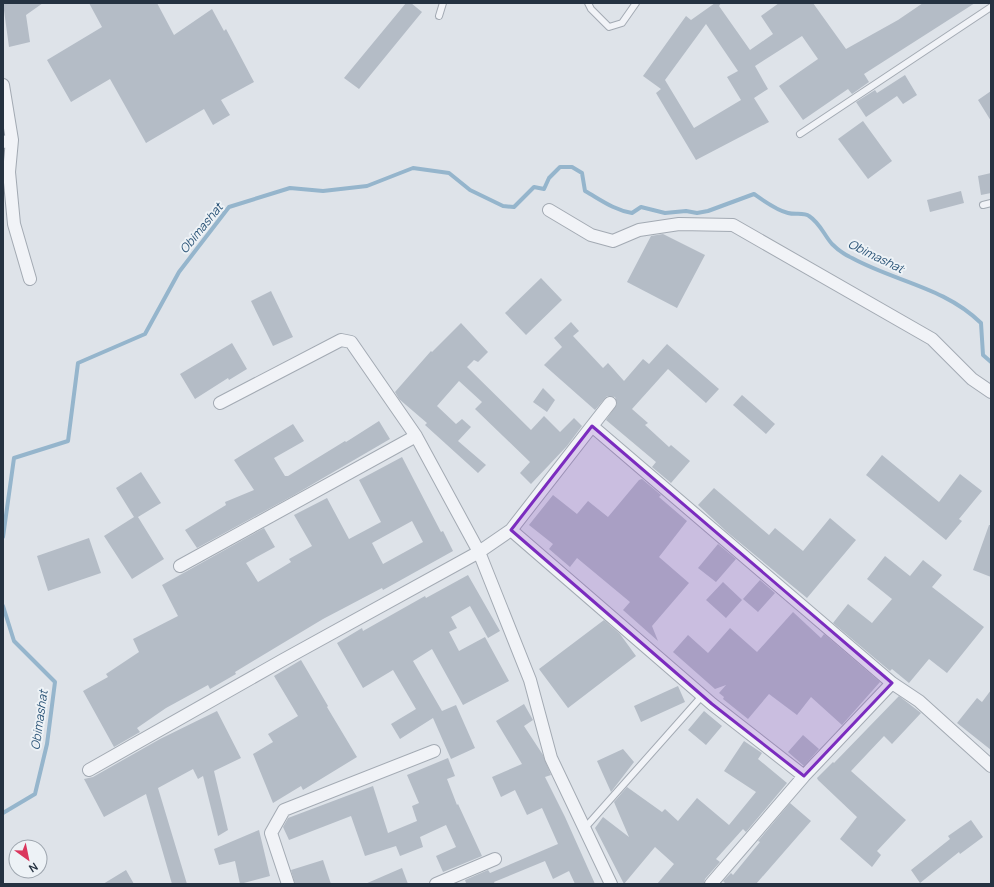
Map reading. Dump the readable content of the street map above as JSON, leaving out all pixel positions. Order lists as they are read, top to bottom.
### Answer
{
  "water": ["Obimashat"],
  "north": "bottom right"
}
